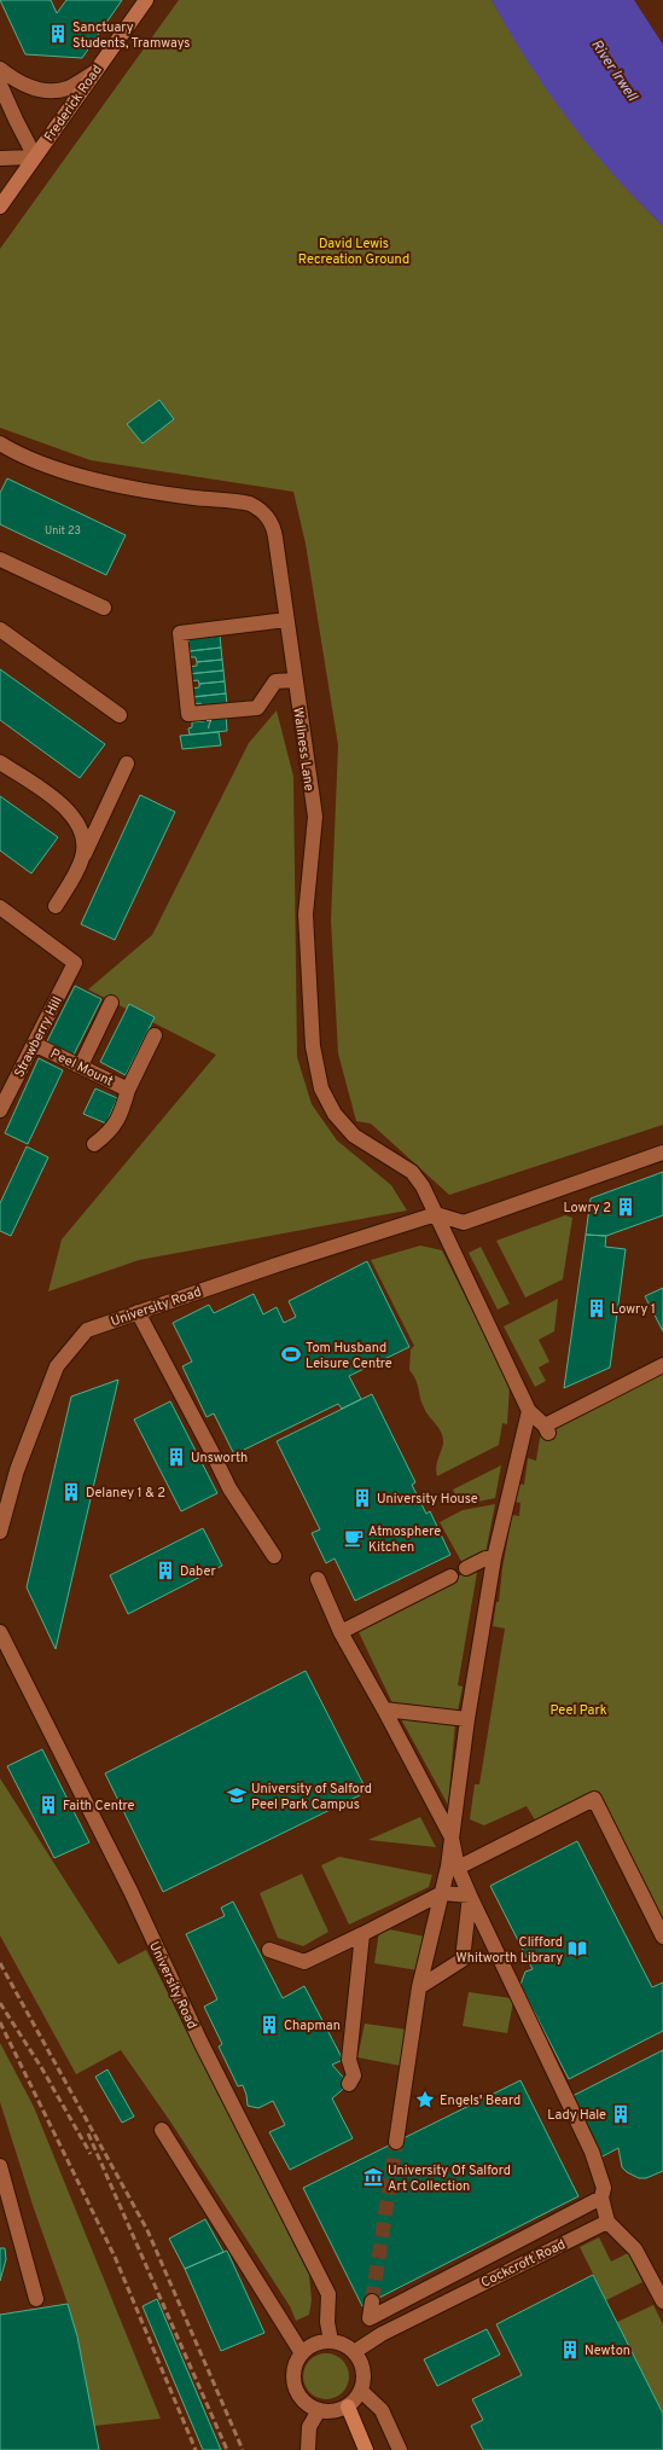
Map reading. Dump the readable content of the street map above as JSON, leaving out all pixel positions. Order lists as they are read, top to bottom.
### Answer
{
  "streets": {
    "main road": ["Frederick Road"],
    "street": [
      "Wallness Lane",
      "Strawberry Hill",
      "Peel Mount",
      "University Road",
      "Cockcroft Road"
    ]
  },
  "crossings": [
    ["Wallness Lane", "University Road"],
    ["Strawberry Hill", "Peel Mount"],
    ["University Road", "Cockcroft Road"]
  ],
  "water": ["River Irwell"],
  "parks": ["David Lewis Recreation Ground", "Peel Park"],
  "places": {
    "building": [
      "Sanctuary Students, Tramways",
      "Lowry 2",
      "Lowry 1",
      "Unsworth",
      "Delaney 1 & 2",
      "University House",
      "Daber",
      "Faith Centre",
      "Chapman",
      "Lady Hale",
      "Newton"
    ],
    "sports": ["Tom Husband Leisure Centre"],
    "cafe": ["Atmosphere Kitchen"],
    "school or university": ["University of Salford Peel Park Campus"],
    "library": ["Clifford Whitworth Library"],
    "place": ["Engels' Beard"],
    "museum": ["University Of Salford Art Collection"]
  },
  "house_numbers": ["Unit 23", "7"]
}
